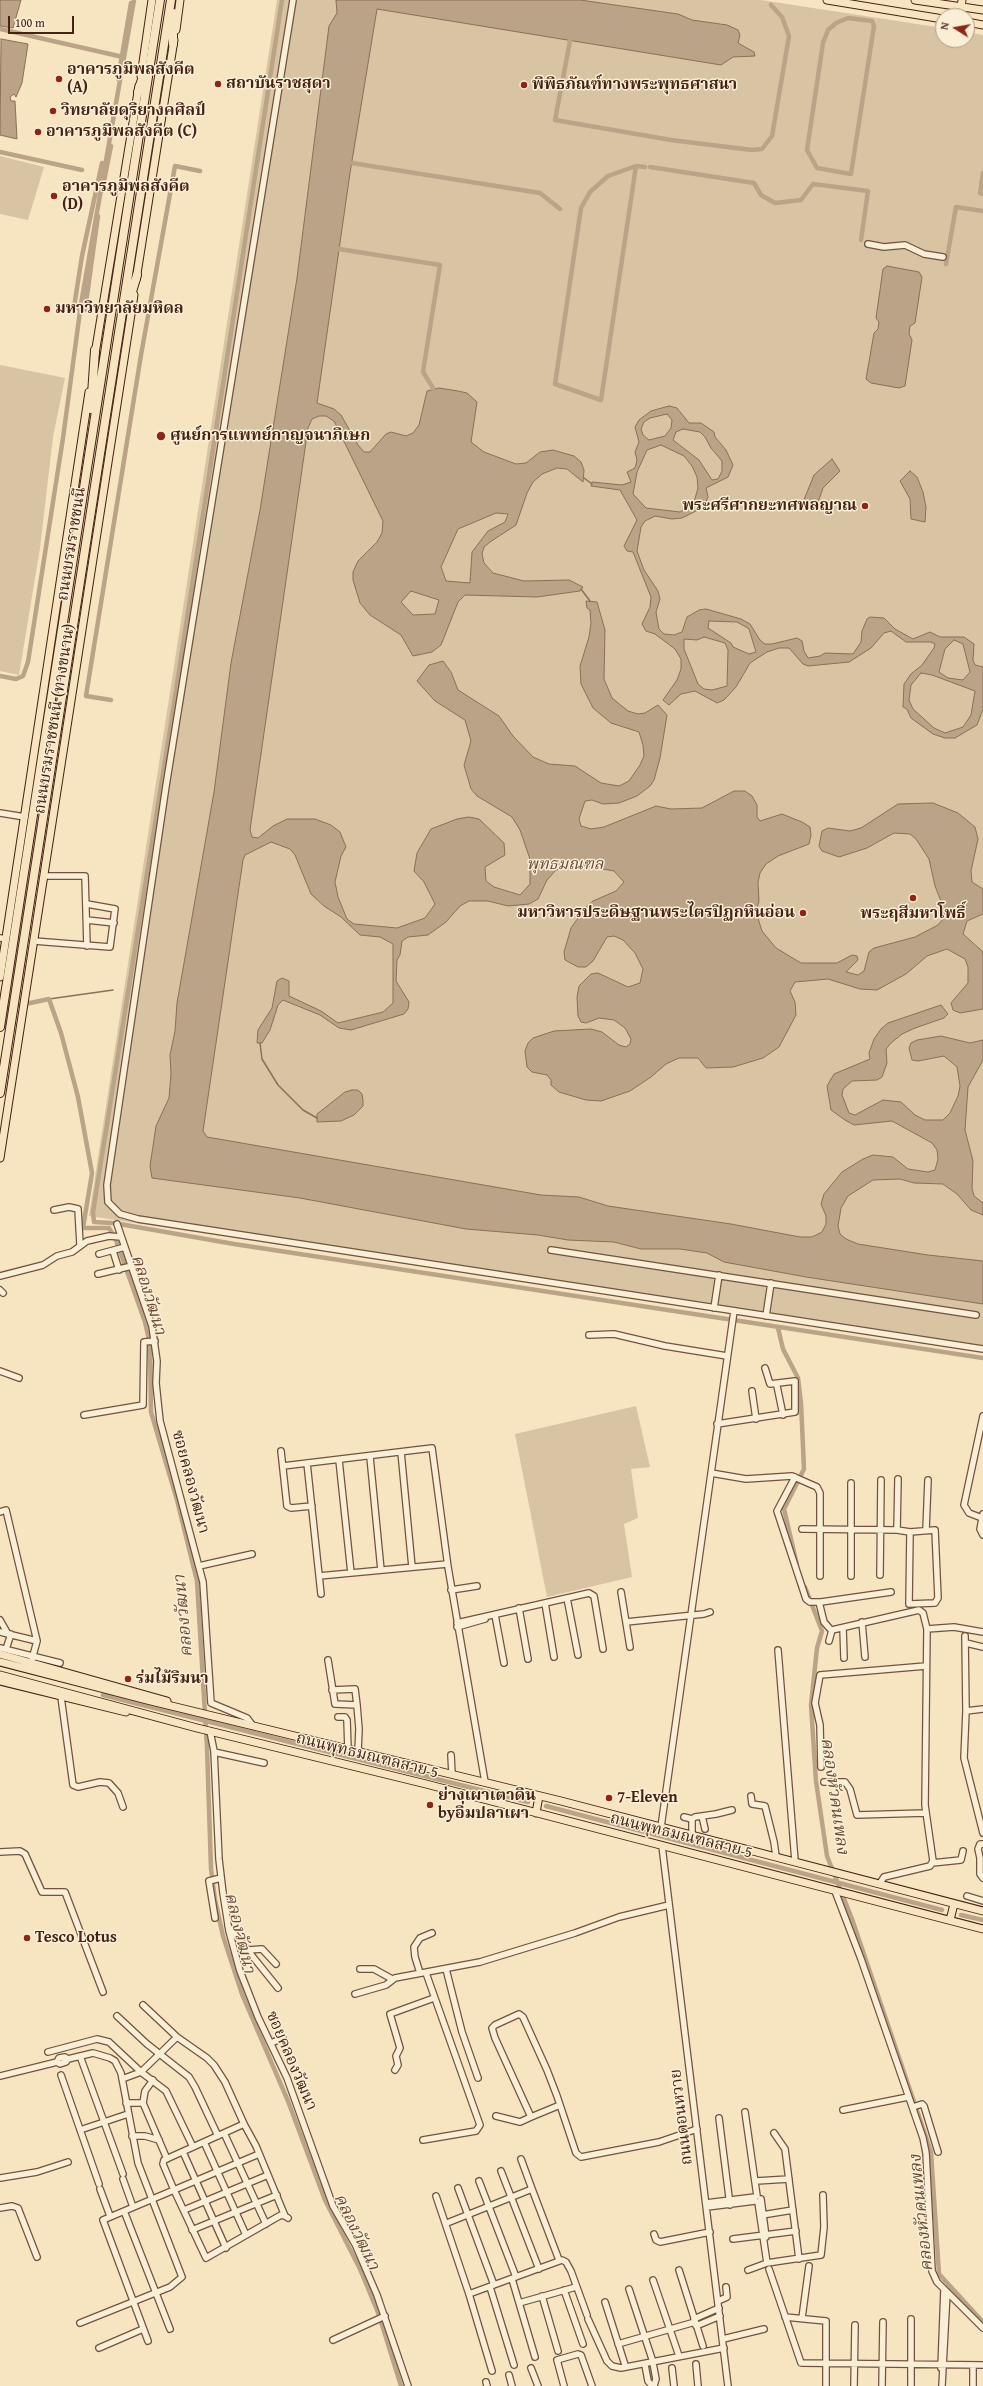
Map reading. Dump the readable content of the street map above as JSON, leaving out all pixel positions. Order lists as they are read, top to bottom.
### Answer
{
  "streets": {
    "highway": ["ถนนบรมราชชนนี"],
    "main road": ["ถนนบรมราชชนนี (ทางขนาน)", "ถนนพุทธมณฑลสาย 5"],
    "street": ["ซอยคลองวัฒนา", "ถนนดอนหวาย"]
  },
  "crossings": [
    ["ซอยคลองวัฒนา", "ถนนพุทธมณฑลสาย 5"],
    ["ถนนพุทธมณฑลสาย 5", "ถนนดอนหวาย"]
  ],
  "water": ["คลองวัฒนา", "คลองหัวคนเพลง"],
  "parks": ["พุทธมณฑล"],
  "places": [
    "อาคารภูมิพลสังคีต (A)",
    "สถาบันราชสุดา",
    "พิพิธภัณฑ์ทางพระพุทธศาสนา",
    "วิทยาลัยดุริยางคศิลป์",
    "อาคารภูมิพลสังคีต (C)",
    "อาคารภูมิพลสังคีต (D)",
    "มหาวิทยาลัยมหิดล",
    "ศูนย์การแพทย์กาญจนาภิเษก",
    "พระศรีศากยะทศพลญาณ",
    "พระฤสีมหาโพธิ์",
    "มหาวิหารประดิษฐานพระไตรปิฏกหินอ่อน",
    "ร่มไม้ริมนา",
    "7-Eleven",
    "ย่างเผาเตาดิน byอิ่มปลาเผา",
    "Tesco Lotus"
  ],
  "scale_bar": "100 m",
  "north": "left"
}
